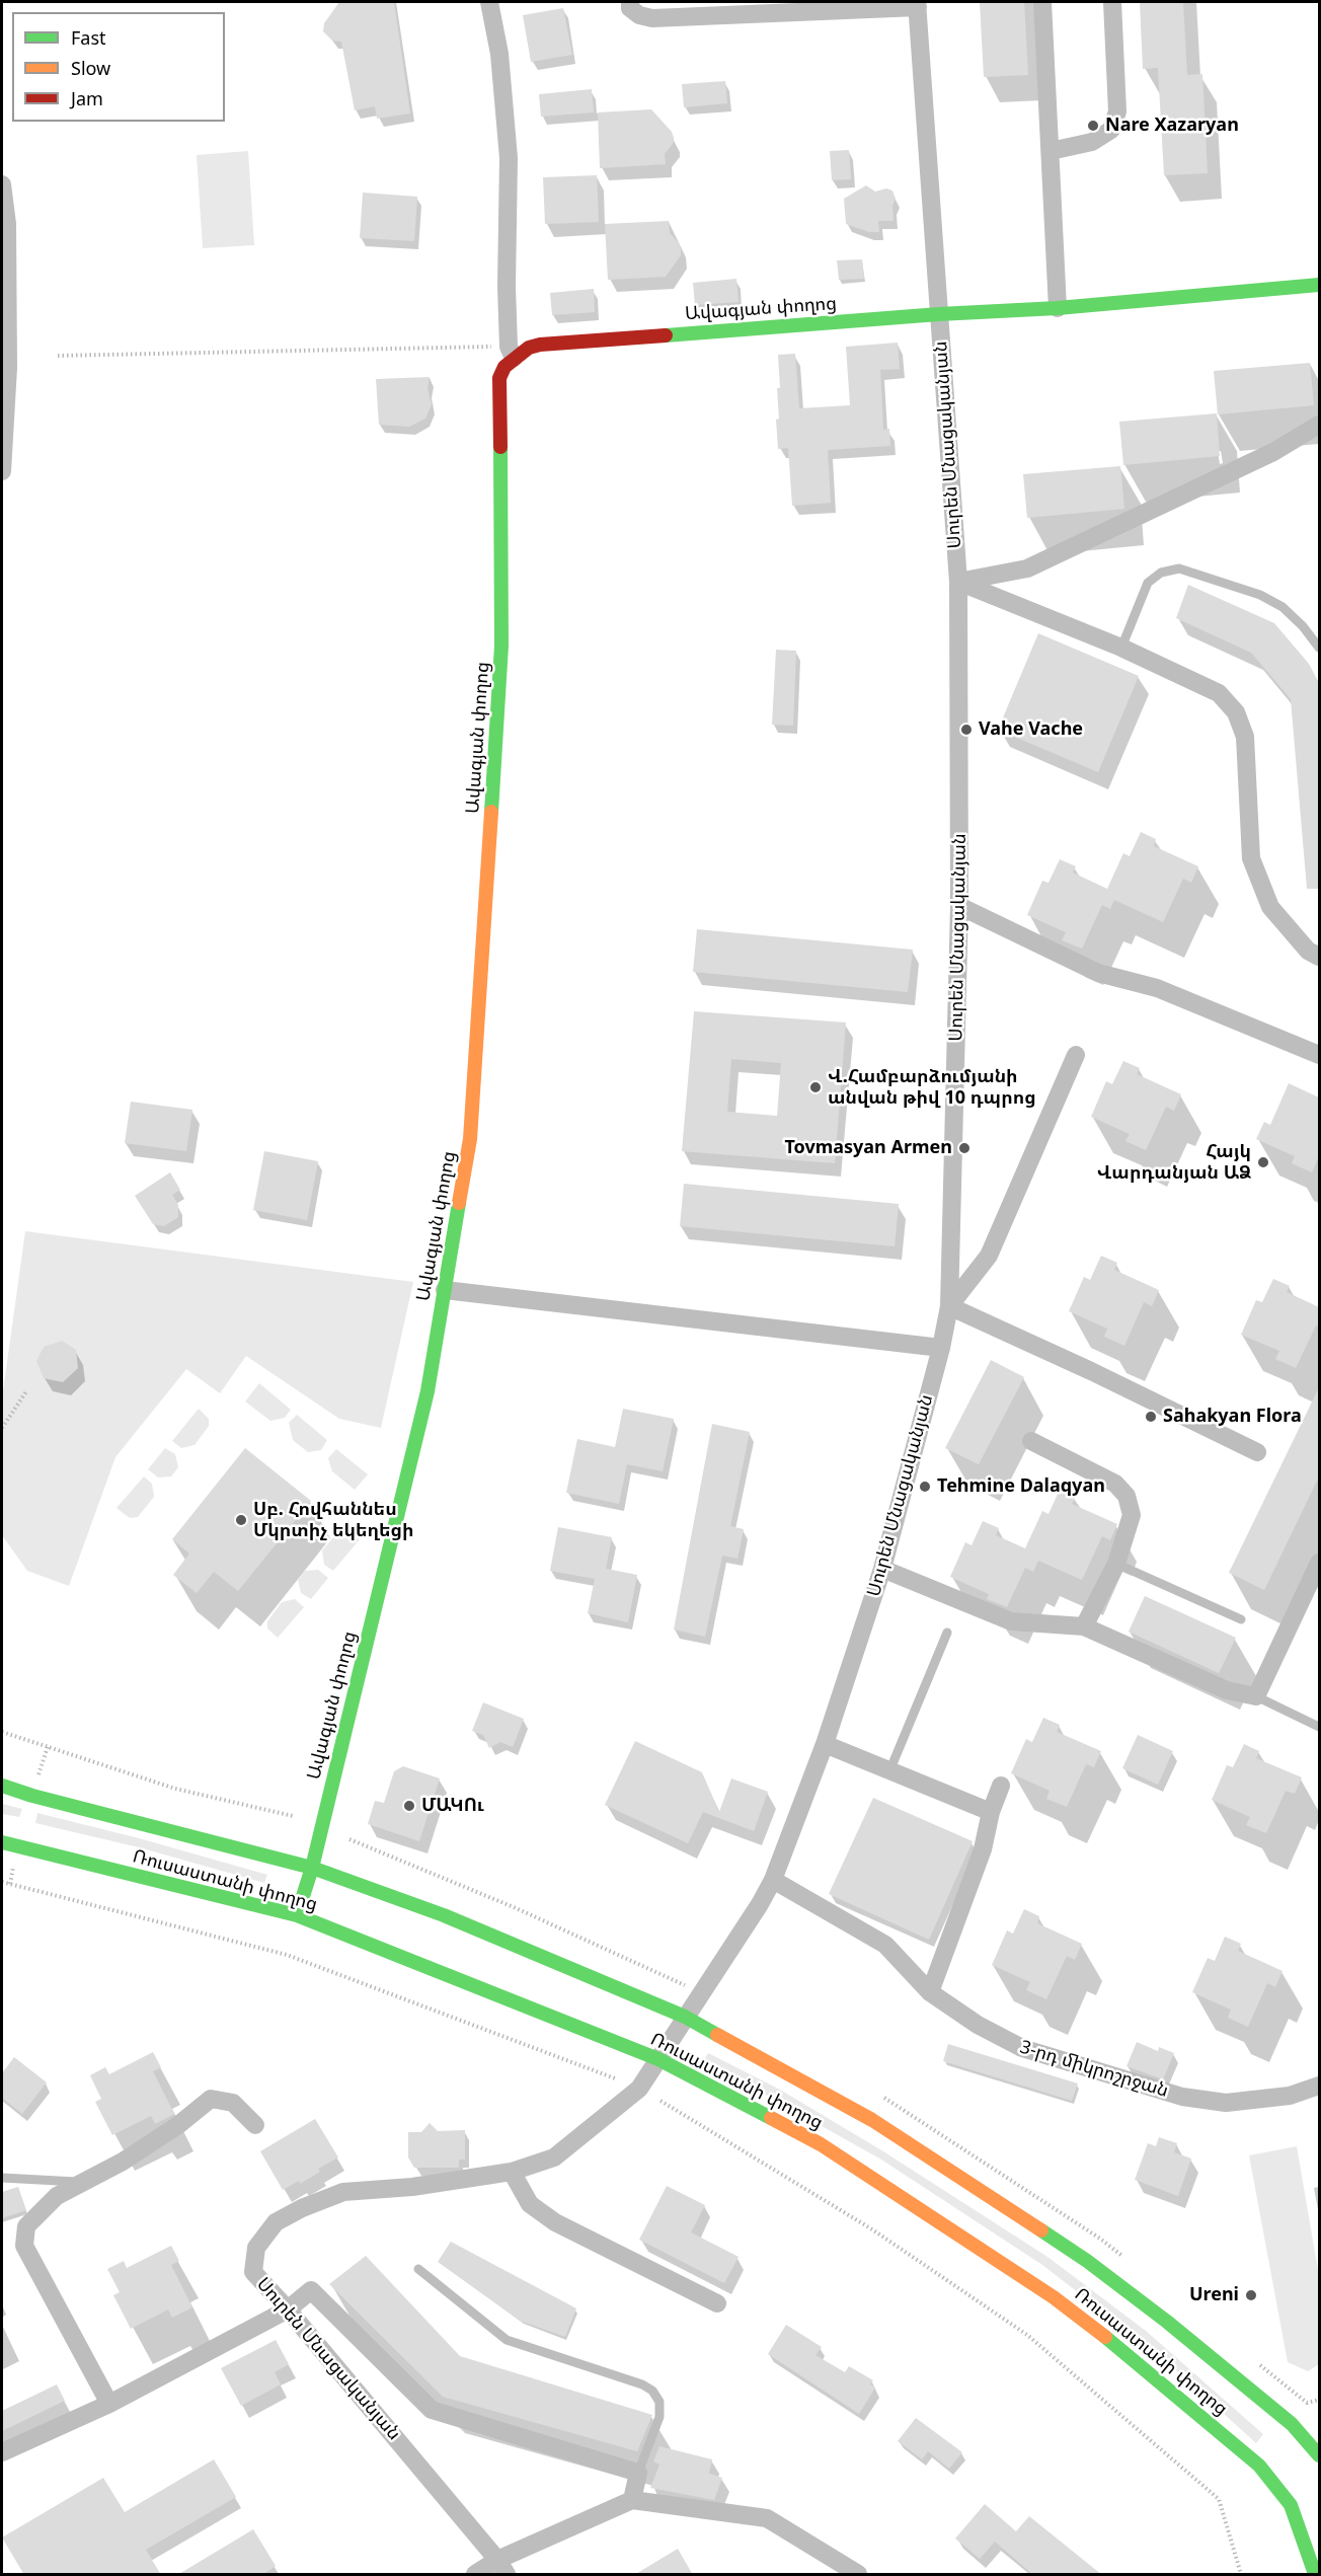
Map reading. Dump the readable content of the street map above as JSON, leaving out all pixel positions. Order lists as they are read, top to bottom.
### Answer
{
  "streets": {
    "main road": ["Ավագյան փողոց", "Ռուսաստանի փողոց"],
    "street": ["Սուրեն Մնացականյան", "3-րդ միկրոշրջան"]
  },
  "crossings": [
    ["Ավագյան փողոց", "Սուրեն Մնացականյան"],
    ["Ավագյան փողոց", "Ռուսաստանի փողոց"],
    ["Սուրեն Մնացականյան", "Ռուսաստանի փողոց"],
    ["Սուրեն Մնացականյան", "3-րդ միկրոշրջան"]
  ],
  "places": [
    "Nare Xazaryan",
    "Vahe Vache",
    "Վ.Համբարձումյանի անվան թիվ 10 դպրոց",
    "Tovmasyan Armen",
    "Հայկ Վարդանյան ԱՁ",
    "Sahakyan Flora",
    "Tehmine Dalaqyan",
    "Սբ. Հովհաննես Մկրտիչ եկեղեցի",
    "ՄԱԿՈւ",
    "Ureni"
  ],
  "legend": ["Fast", "Slow", "Jam"]
}
